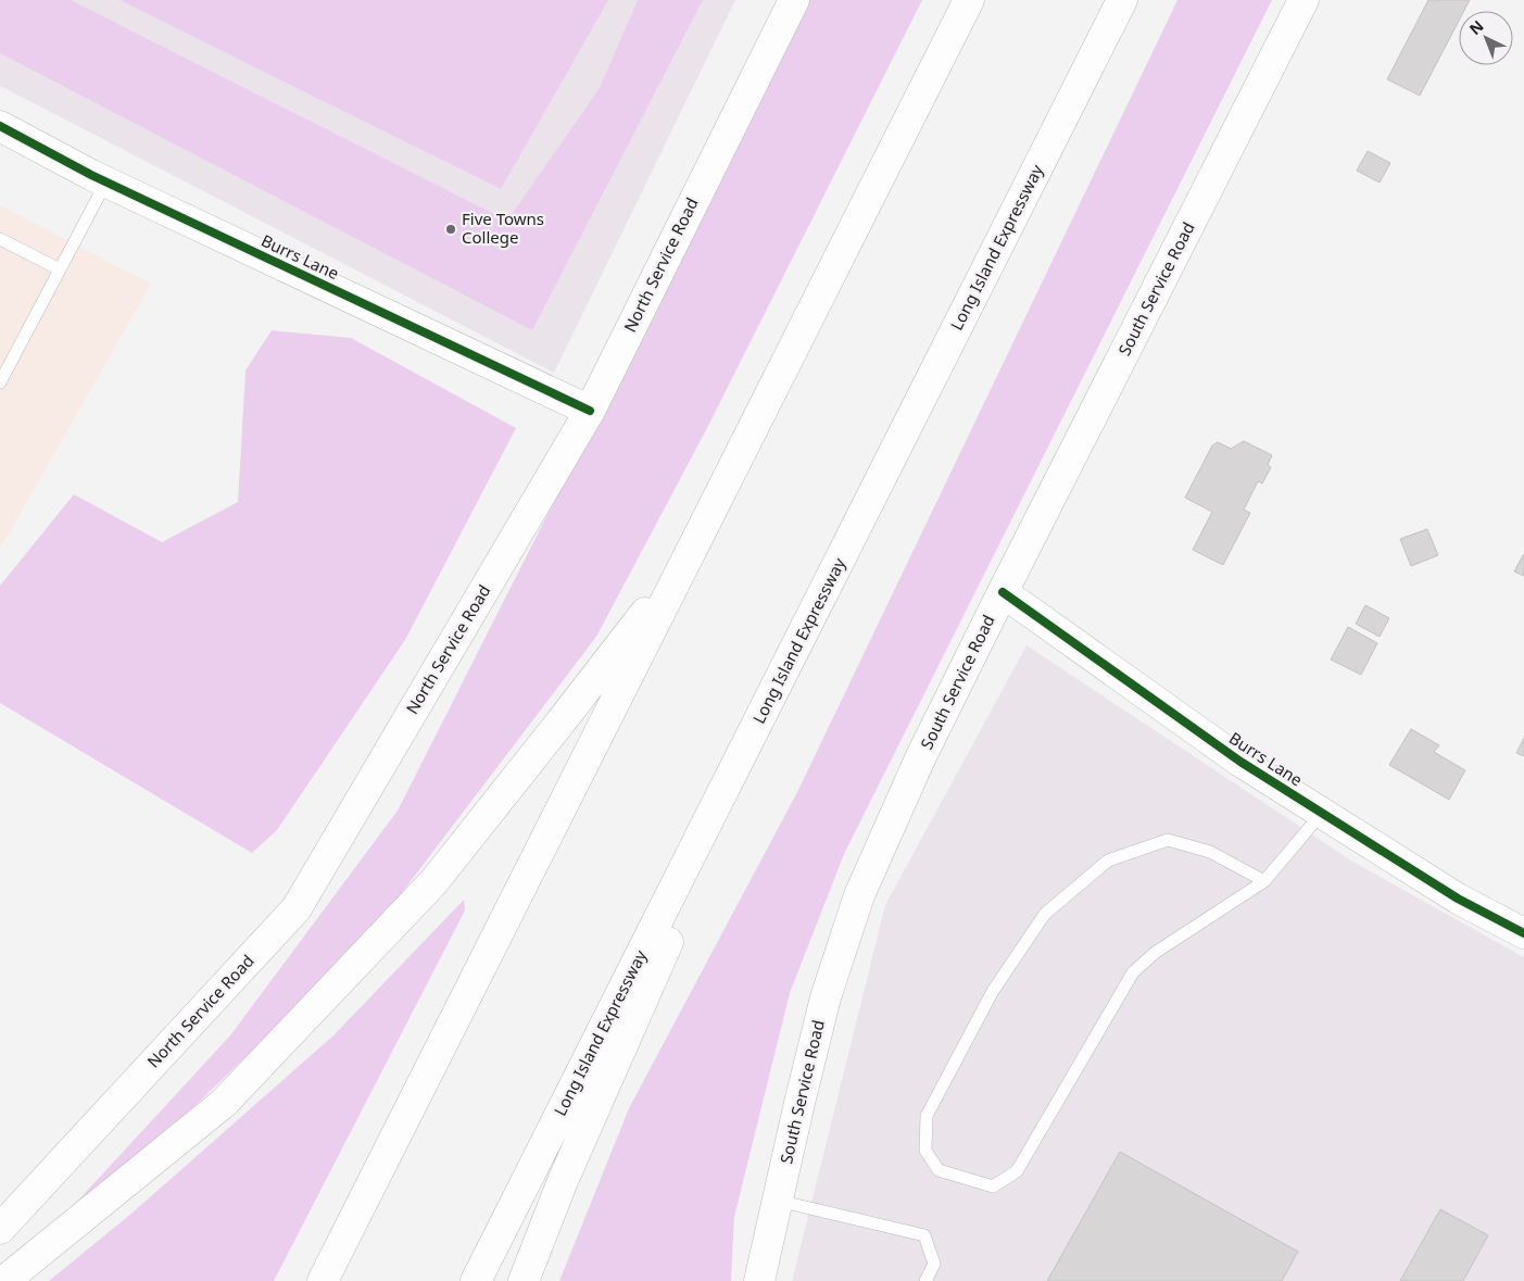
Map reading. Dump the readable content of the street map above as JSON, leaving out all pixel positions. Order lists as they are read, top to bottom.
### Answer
{
  "streets": {
    "main road": [
      "Long Island Expressway",
      "Burrs Lane",
      "North Service Road",
      "South Service Road"
    ]
  },
  "crossings": [
    ["Burrs Lane", "North Service Road"],
    ["Burrs Lane", "South Service Road"]
  ],
  "places": ["Five Towns College"],
  "north": "top left"
}
